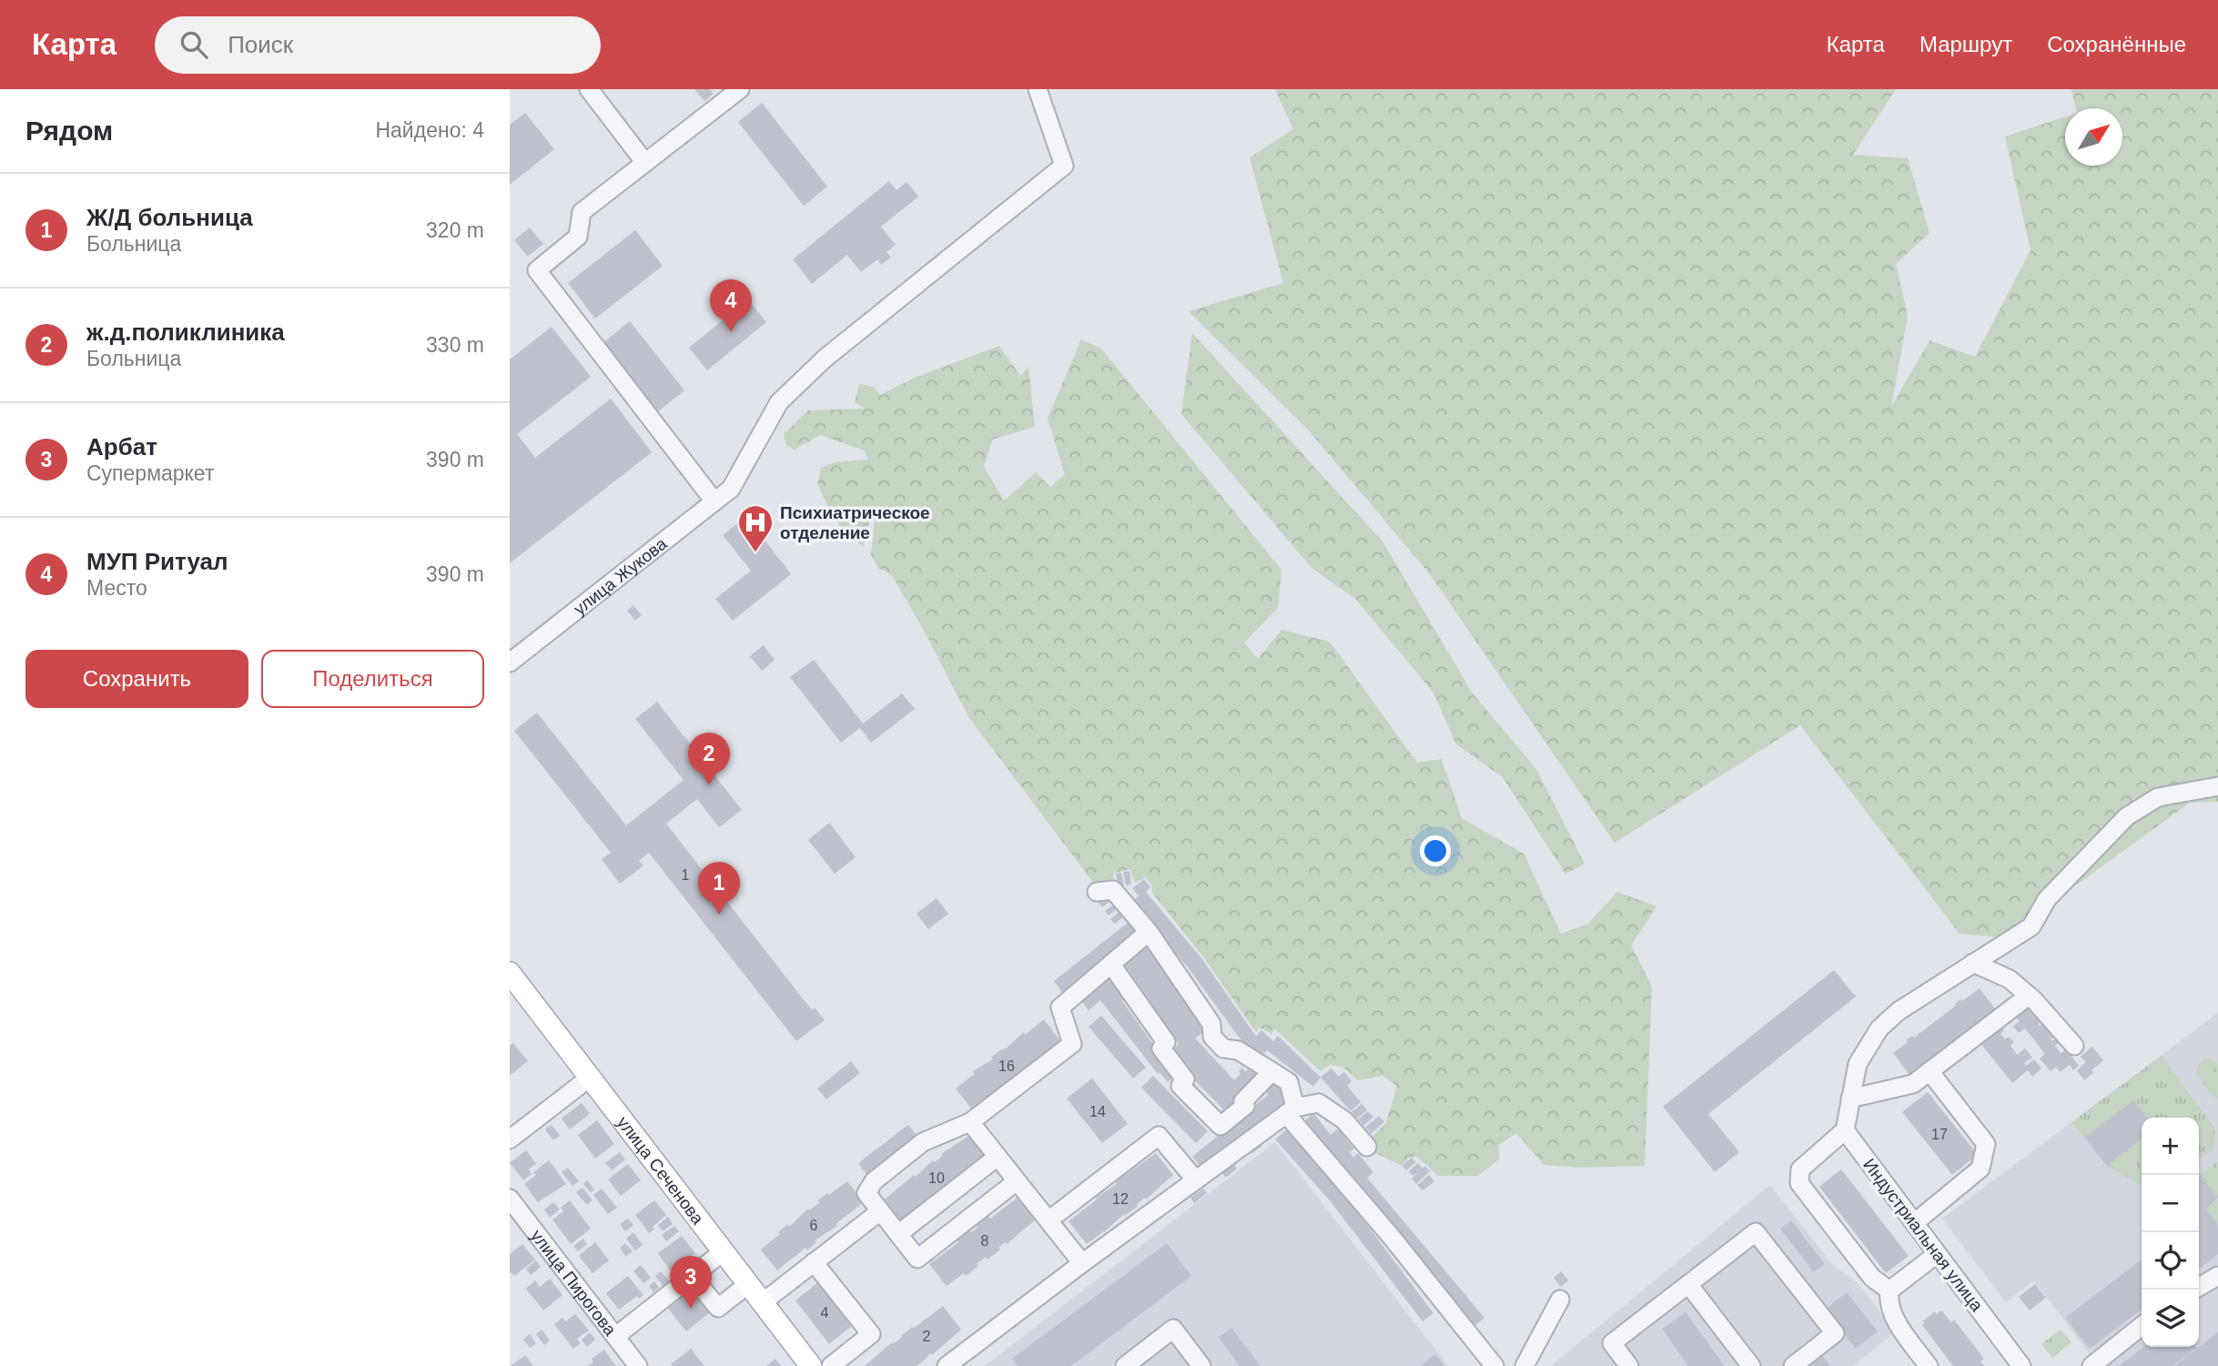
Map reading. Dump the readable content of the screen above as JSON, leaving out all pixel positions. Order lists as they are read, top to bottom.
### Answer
{
  "streets": {
    "main road": ["улица Сеченова"],
    "street": ["улица Жукова", "Индустриальная улица", "улица Пирогова"]
  },
  "places": {
    "hospital": ["Психиатрическое отделение"]
  },
  "house_numbers": [
    "1",
    "16",
    "14",
    "17",
    "10",
    "12",
    "6",
    "8",
    "4",
    "2"
  ],
  "north": "top right",
  "page": {
    "header": "Карта",
    "search": "Поиск",
    "nav": ["Карта", "Маршрут", "Сохранённые"],
    "heading": ["Рядом", "Найдено: 4"],
    "list": [
      {
        "mark": "1",
        "name": "Ж/Д больница",
        "note": "Больница",
        "value": "320 m"
      },
      {
        "mark": "2",
        "name": "ж.д.поликлиника",
        "note": "Больница",
        "value": "330 m"
      },
      {
        "mark": "3",
        "name": "Арбат",
        "note": "Супермаркет",
        "value": "390 m"
      },
      {
        "mark": "4",
        "name": "МУП Ритуал",
        "note": "Место",
        "value": "390 m"
      }
    ],
    "pins": [
      "4",
      "2",
      "1",
      "3"
    ],
    "buttons": ["Сохранить", "Поделиться"],
    "map_buttons": ["+", "−"]
  }
}
